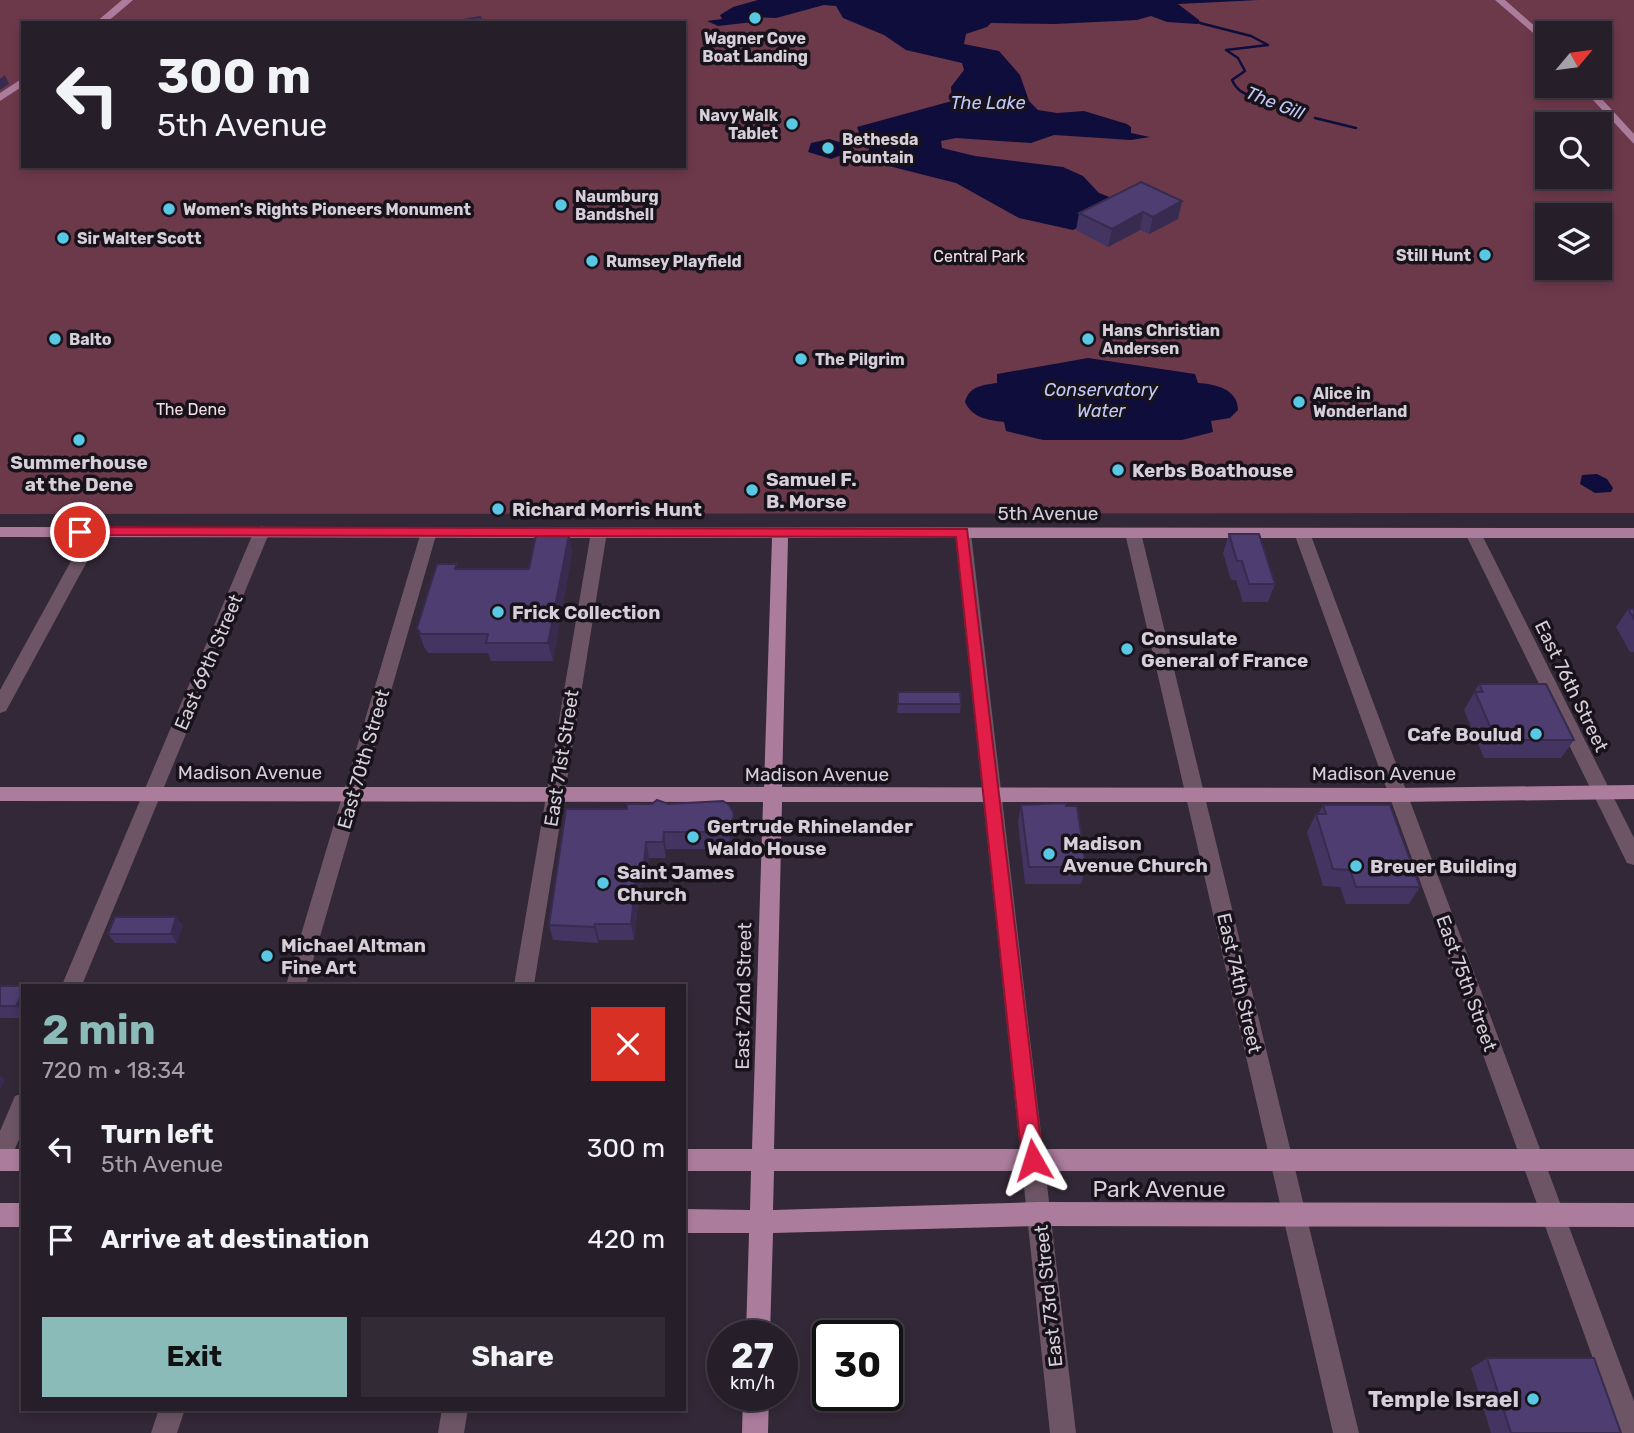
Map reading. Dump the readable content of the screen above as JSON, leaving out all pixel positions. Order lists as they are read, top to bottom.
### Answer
{
  "streets": {
    "main road": [
      "5th Avenue",
      "Madison Avenue",
      "East 72nd Street",
      "Park Avenue"
    ],
    "street": [
      "East 69th Street",
      "East 76th Street",
      "East 71st Street",
      "East 70th Street",
      "East 74th Street",
      "East 75th Street",
      "East 73rd Street"
    ]
  },
  "crossings": [
    ["5th Avenue", "East 69th Street"],
    ["5th Avenue", "East 76th Street"],
    ["5th Avenue", "East 71st Street"],
    ["5th Avenue", "East 70th Street"],
    ["5th Avenue", "East 74th Street"],
    ["5th Avenue", "East 75th Street"],
    ["5th Avenue", "East 72nd Street"],
    ["5th Avenue", "East 73rd Street"],
    ["East 69th Street", "Madison Avenue"],
    ["East 76th Street", "Madison Avenue"],
    ["East 71st Street", "Madison Avenue"],
    ["East 70th Street", "Madison Avenue"],
    ["Madison Avenue", "East 74th Street"],
    ["Madison Avenue", "East 75th Street"],
    ["Madison Avenue", "East 72nd Street"],
    ["Madison Avenue", "East 73rd Street"],
    ["East 74th Street", "Park Avenue"],
    ["East 75th Street", "Park Avenue"],
    ["East 72nd Street", "Park Avenue"],
    ["Park Avenue", "East 73rd Street"]
  ],
  "water": ["The Lake", "The Gill", "Conservatory Water"],
  "parks": ["Central Park", "The Dene"],
  "places": [
    "Wagner Cove Boat Landing",
    "Navy Walk Tablet",
    "Bethesda Fountain",
    "Naumburg Bandshell",
    "Women's Rights Pioneers Monument",
    "Sir Walter Scott",
    "Still Hunt",
    "Rumsey Playfield",
    "Balto",
    "Hans Christian Andersen",
    "The Pilgrim",
    "Alice in Wonderland",
    "Summerhouse at the Dene",
    "Kerbs Boathouse",
    "Samuel F. B. Morse",
    "Richard Morris Hunt",
    "Frick Collection",
    "Consulate General of France",
    "Cafe Boulud",
    "Gertrude Rhinelander Waldo House",
    "Madison Avenue Church",
    "Breuer Building",
    "Saint James Church",
    "Michael Altman Fine Art",
    "Temple Israel"
  ],
  "north": "top right",
  "page": {
    "turn": ["300 m", "5th Avenue"],
    "heading": ["2 min", "720 m · 18:34"],
    "list": [
      {
        "name": "Turn left",
        "note": "5th Avenue",
        "value": "300 m"
      },
      {
        "name": "Arrive at destination",
        "value": "420 m"
      }
    ],
    "buttons": ["Exit", "Share"],
    "speed": "27 km/h",
    "limit": "30"
  }
}
